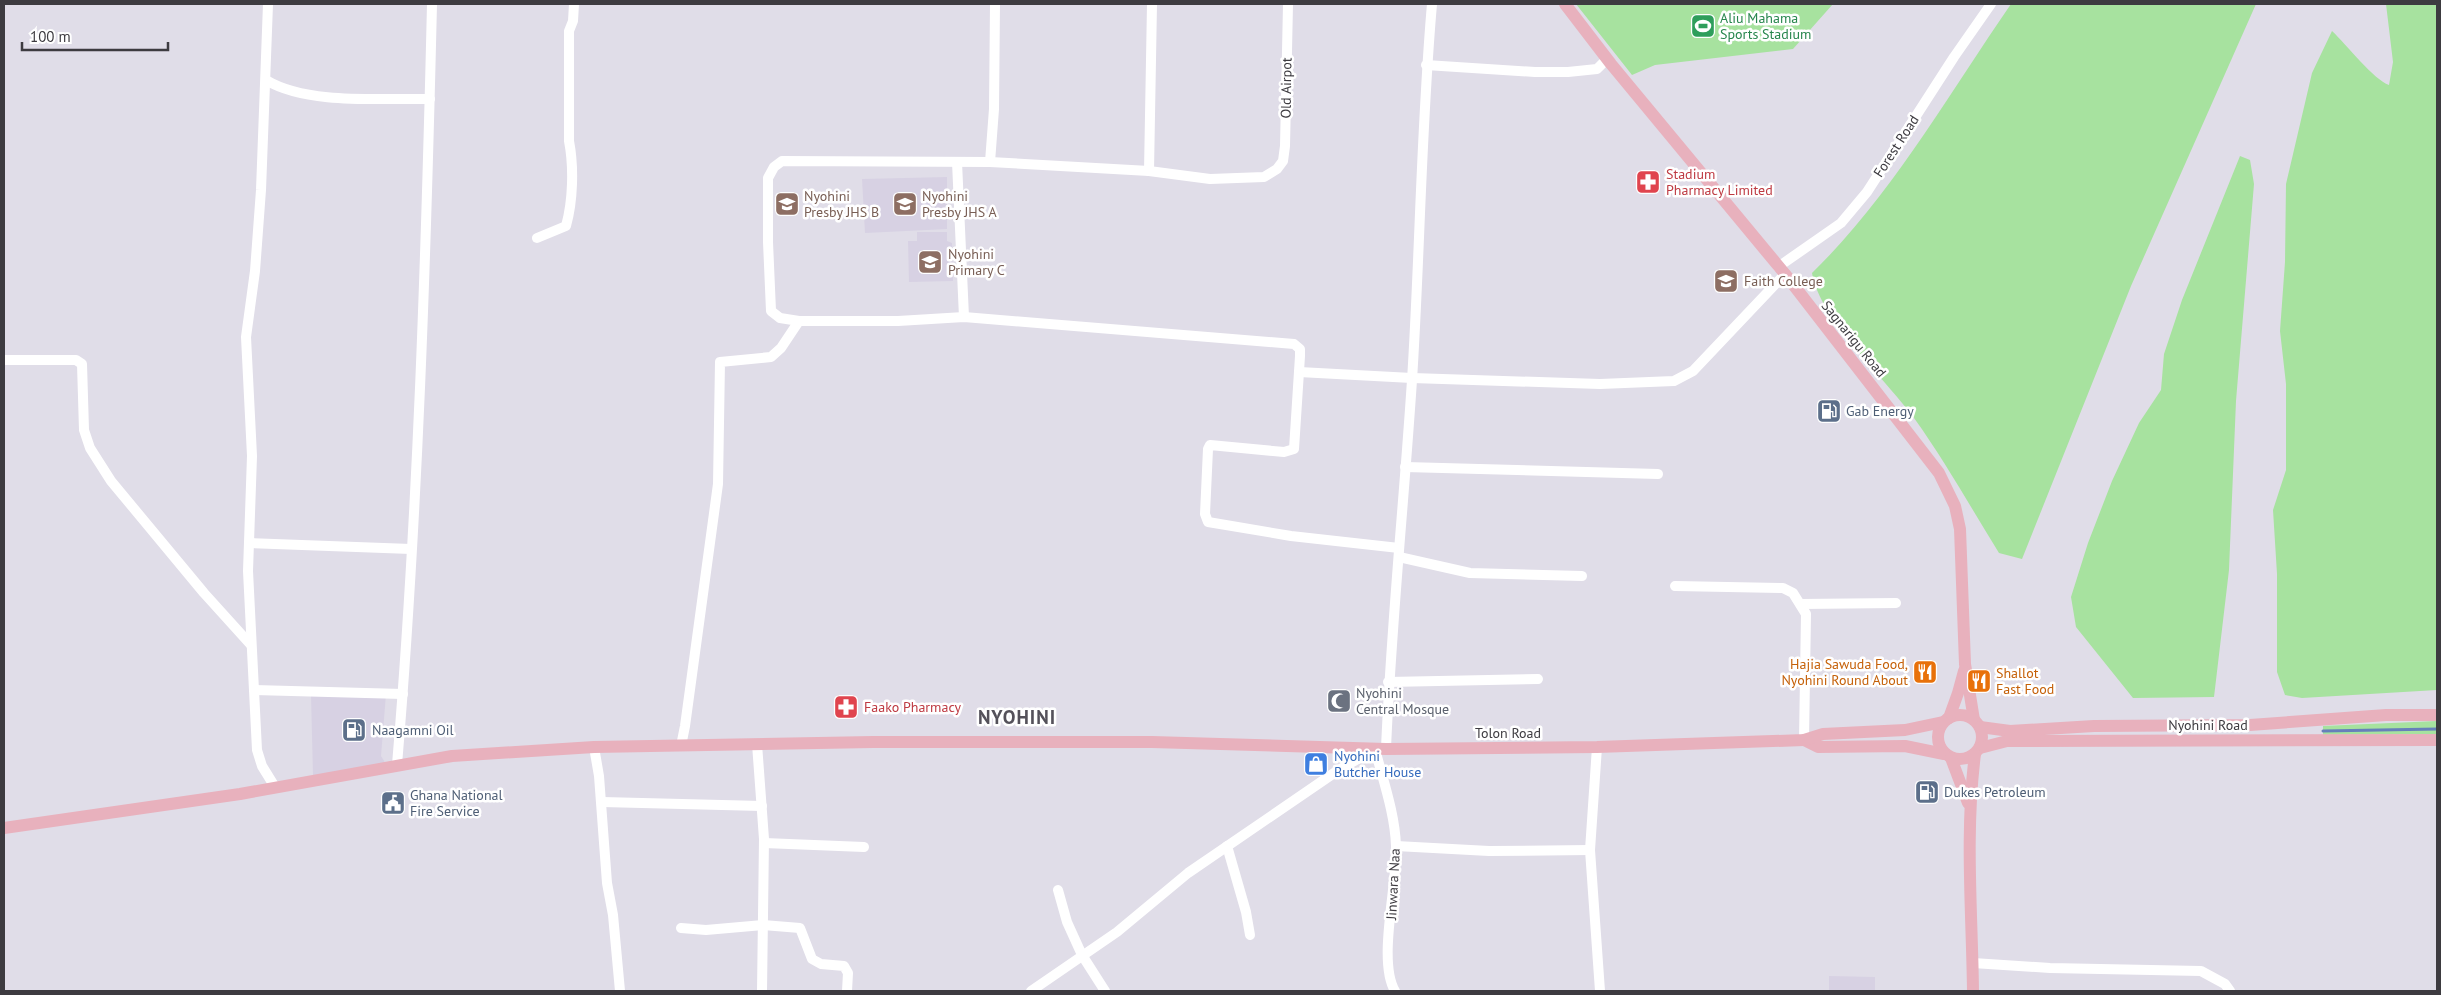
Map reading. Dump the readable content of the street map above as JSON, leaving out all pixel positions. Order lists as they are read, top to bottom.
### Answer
{
  "streets": {
    "main road": ["Sagnarigu Road", "Nyohini Road", "Tolon Road"],
    "street": ["Old Airpot", "Forest Road", "Jinwara Naa"]
  },
  "crossings": [
    ["Forest Road", "Sagnarigu Road"],
    ["Forest Road", "Jinwara Naa"],
    ["Sagnarigu Road", "Nyohini Road"],
    ["Tolon Road", "Jinwara Naa"]
  ],
  "districts": ["NYOHINI"],
  "places": {
    "sports": ["Aliu Mahama Sports Stadium"],
    "pharmacy": ["Stadium Pharmacy Limited", "Faako Pharmacy"],
    "school or university": [
      "Nyohini Presby JHS B",
      "Nyohini Presby JHS A",
      "Nyohini Primary C",
      "Faith College"
    ],
    "fuel station": ["Gab Energy", "Naagamni Oil", "Dukes Petroleum"],
    "restaurant": ["Hajia Sawuda Food, Nyohini Round About", "Shallot Fast Food"],
    "mosque": ["Nyohini Central Mosque"],
    "shop": ["Nyohini Butcher House"],
    "public building": ["Ghana National Fire Service"]
  },
  "scale_bar": "100 m"
}
